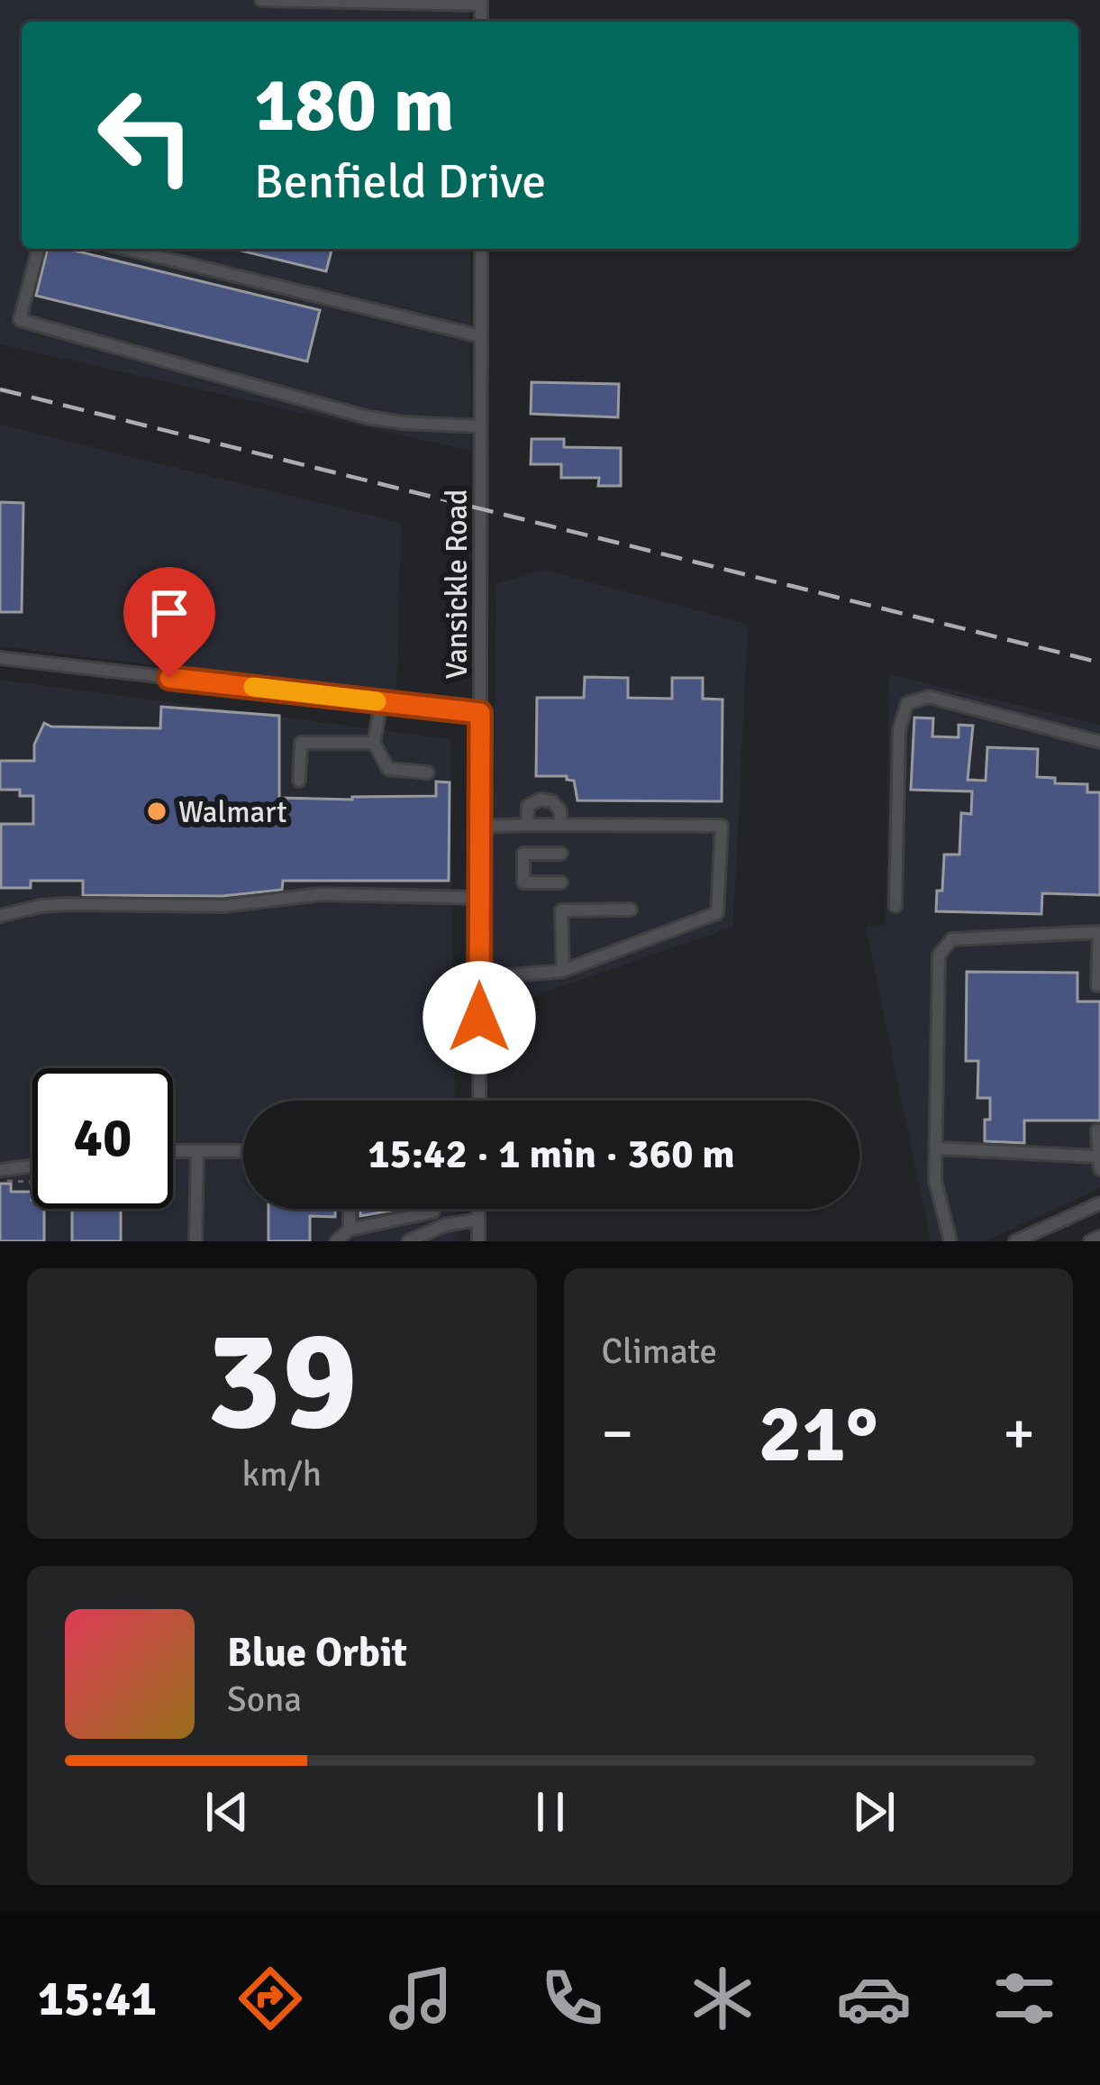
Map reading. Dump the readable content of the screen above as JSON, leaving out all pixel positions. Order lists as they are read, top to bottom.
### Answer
{
  "streets": {
    "street": ["Vansickle Road"]
  },
  "places": ["Walmart"],
  "page": {
    "turn": ["180 m", "Benfield Drive"],
    "limit": "40",
    "trip": "15:42 · 1 min · 360 m",
    "tile": [
      ["39", "km/h"],
      "Climate"
    ],
    "heat": ["−", "21°", "+"],
    "song": ["Blue Orbit", "Sona"],
    "tabs": "15:41"
  }
}
